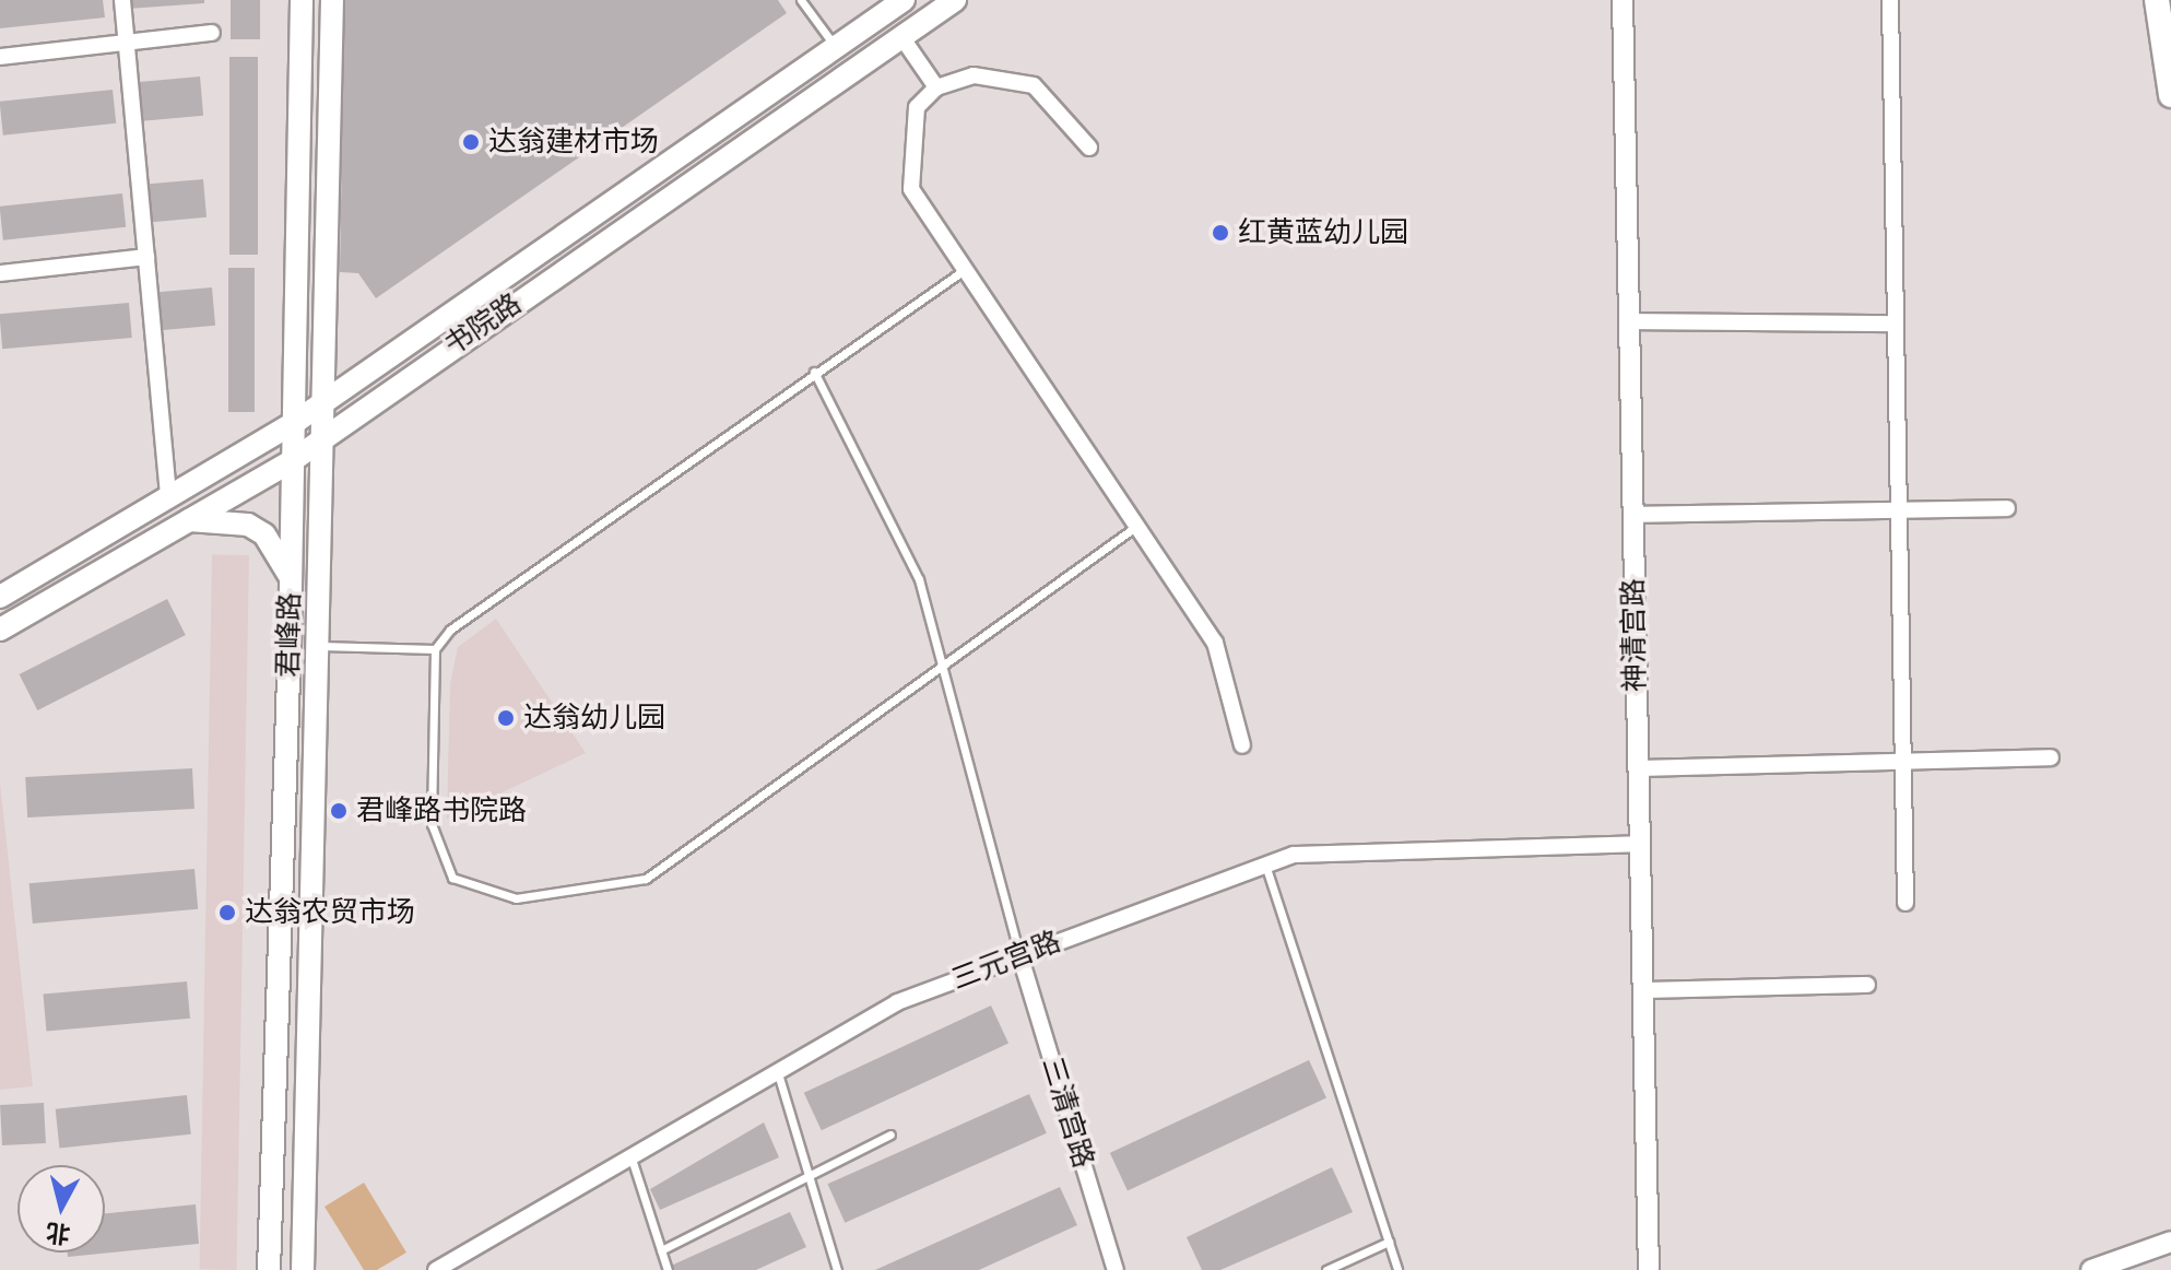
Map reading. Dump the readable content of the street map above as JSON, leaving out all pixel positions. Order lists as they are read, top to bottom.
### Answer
{
  "streets": {
    "main road": ["书院路", "君峰路"],
    "street": ["神清宫路", "三元宫路", "三清宫路"]
  },
  "crossings": [
    ["书院路", "君峰路"],
    ["神清宫路", "三元宫路"],
    ["三元宫路", "三清宫路"]
  ],
  "places": [
    "达翁建材市场",
    "红黄蓝幼儿园",
    "达翁幼儿园",
    "君峰路书院路",
    "达翁农贸市场"
  ],
  "north": "bottom"
}
